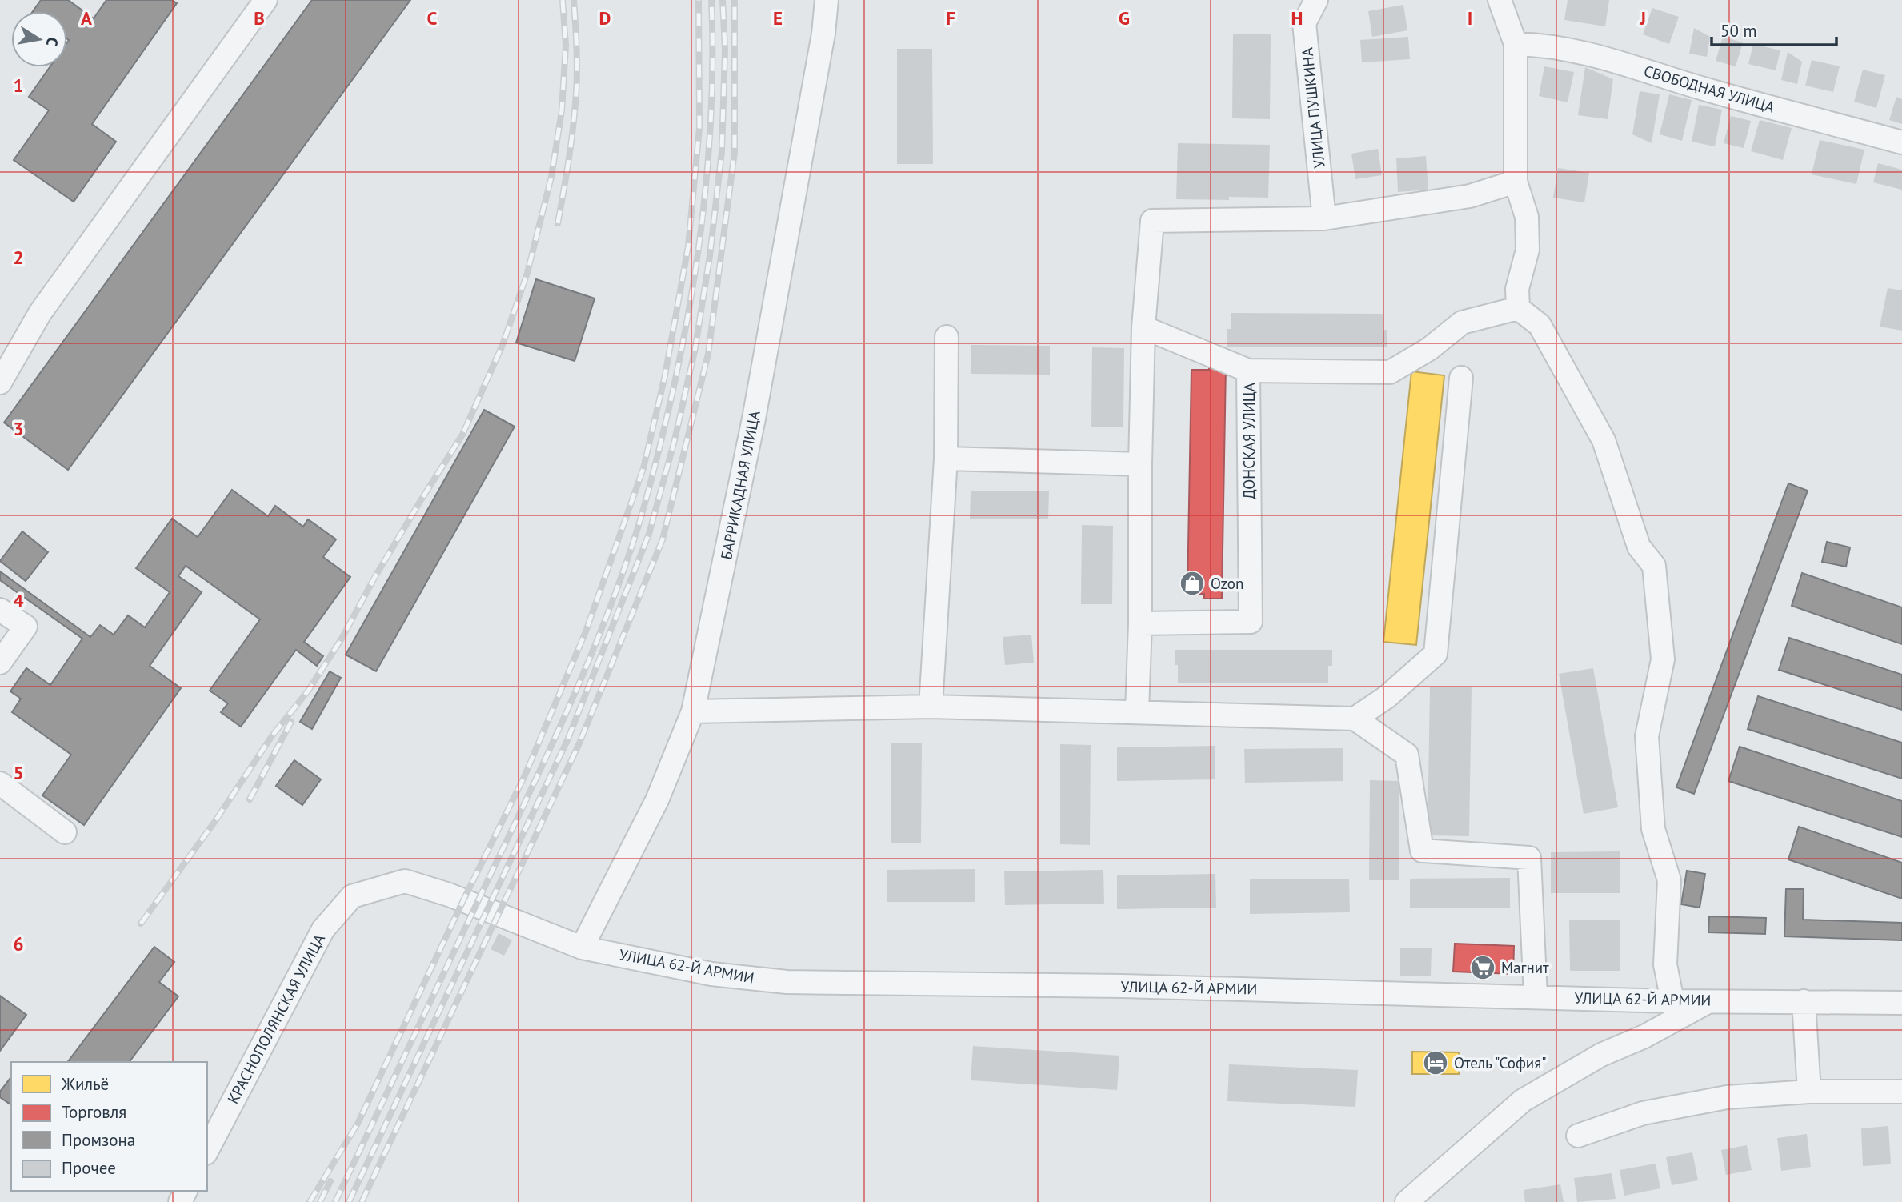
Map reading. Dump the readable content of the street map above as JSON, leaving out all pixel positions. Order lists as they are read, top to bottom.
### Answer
{
  "streets": {
    "street": [
      "СВОБОДНАЯ УЛИЦА",
      "УЛИЦА ПУШКИНА",
      "ДОНСКАЯ УЛИЦА",
      "БАРРИКАДНАЯ УЛИЦА",
      "УЛИЦА 62-Й АРМИИ",
      "КРАСНОПОЛЯНСКАЯ УЛИЦА"
    ]
  },
  "crossings": [
    ["БАРРИКАДНАЯ УЛИЦА", "УЛИЦА 62-Й АРМИИ"],
    ["УЛИЦА 62-Й АРМИИ", "КРАСНОПОЛЯНСКАЯ УЛИЦА"]
  ],
  "places": {
    "shop": ["Ozon"],
    "supermarket": ["Магнит"],
    "hotel": ["Отель \"София\""]
  },
  "legend": [
    "Жильё",
    "Торговля",
    "Промзона",
    "Прочее"
  ],
  "scale_bar": "50 m",
  "north": "right",
  "grid": {
    "columns": [
      "A",
      "B",
      "C",
      "D",
      "E",
      "F",
      "G",
      "H",
      "I",
      "J"
    ],
    "rows": [
      "1",
      "2",
      "3",
      "4",
      "5",
      "6"
    ]
  }
}
